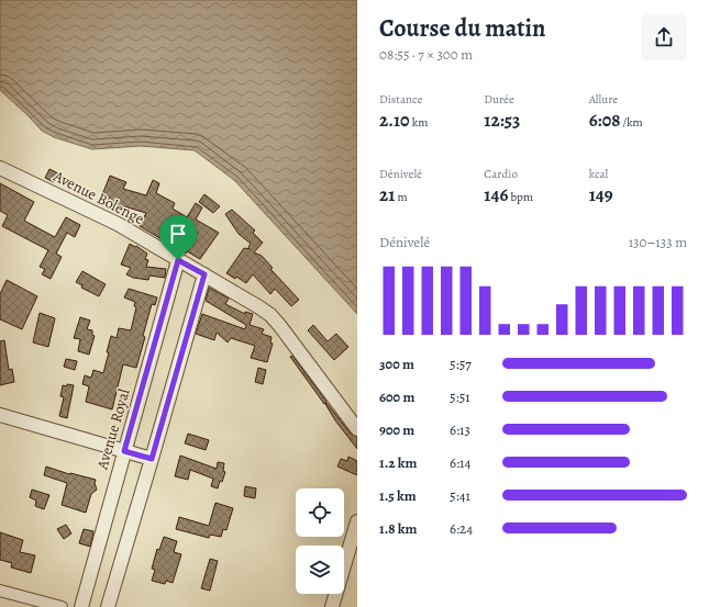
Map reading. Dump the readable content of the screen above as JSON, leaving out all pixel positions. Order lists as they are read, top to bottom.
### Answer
{
  "streets": {
    "street": ["Avenue Bolenge", "Avenue Royal"]
  },
  "crossings": [
    ["Avenue Bolenge", "Avenue Royal"]
  ],
  "page": {
    "heading": ["Course du matin", "08:55 · 7 × 300 m"],
    "stats": [
      ["Distance", "2.10 km"],
      ["Durée", "12:53"],
      ["Allure", "6:08 /km"],
      ["Dénivelé", "21 m"],
      ["Cardio", "146 bpm"],
      ["kcal", "149"]
    ],
    "chart": ["Dénivelé", "130–133 m"],
    "list": [
      {
        "name": "300 m",
        "note": "5:57"
      },
      {
        "name": "600 m",
        "note": "5:51"
      },
      {
        "name": "900 m",
        "note": "6:13"
      },
      {
        "name": "1.2 km",
        "note": "6:14"
      },
      {
        "name": "1.5 km",
        "note": "5:41"
      },
      {
        "name": "1.8 km",
        "note": "6:24"
      }
    ]
  }
}
